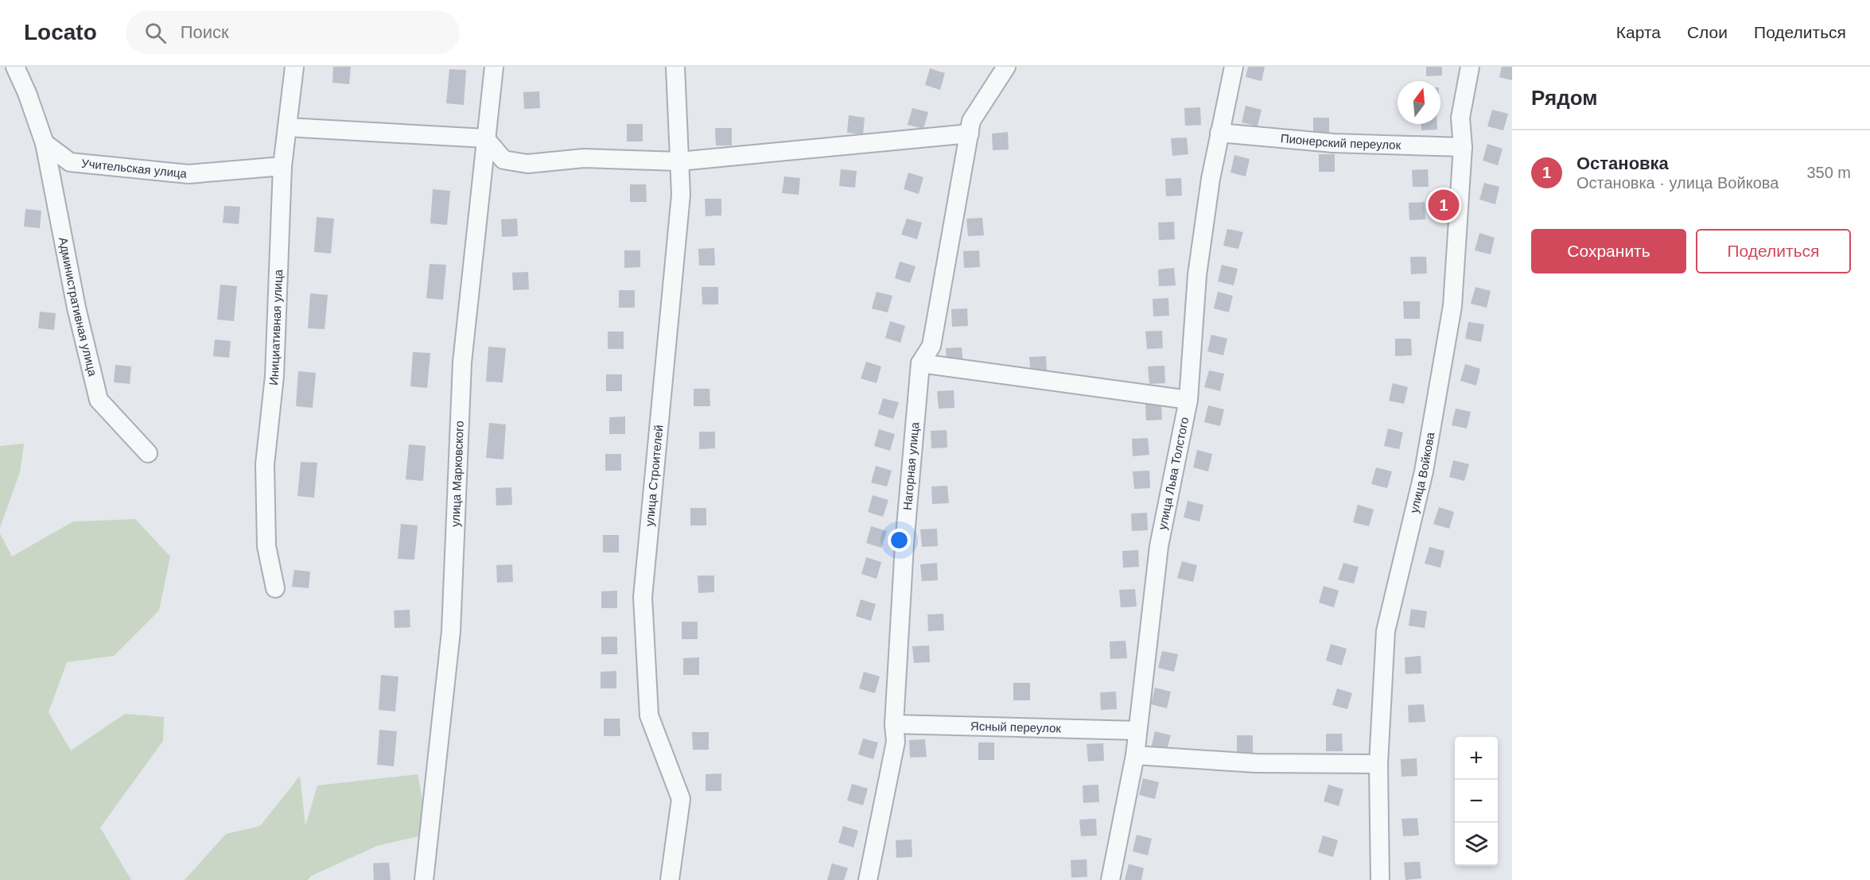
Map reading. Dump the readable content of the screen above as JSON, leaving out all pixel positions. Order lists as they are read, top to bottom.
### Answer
{
  "streets": {
    "street": [
      "Пионерский переулок",
      "Учительская улица",
      "Административная улица",
      "Инициативная улица",
      "Нагорная улица",
      "улица Марковского",
      "улица Льва Толстого",
      "улица Войкова",
      "улица Строителей",
      "Ясный переулок"
    ]
  },
  "crossings": [
    ["Пионерский переулок", "улица Льва Толстого"],
    ["Пионерский переулок", "улица Войкова"],
    ["Учительская улица", "Административная улица"],
    ["Учительская улица", "Инициативная улица"],
    ["Нагорная улица", "Ясный переулок"],
    ["улица Льва Толстого", "Ясный переулок"]
  ],
  "north": "top",
  "page": {
    "header": "Locato",
    "search": "Поиск",
    "nav": ["Карта", "Слои", "Поделиться"],
    "heading": "Рядом",
    "list": [
      {
        "mark": "1",
        "name": "Остановка",
        "note": "Остановка · улица Войкова",
        "value": "350 m"
      }
    ],
    "pins": "1",
    "buttons": ["Сохранить", "Поделиться"],
    "map_buttons": ["+", "−"]
  }
}
